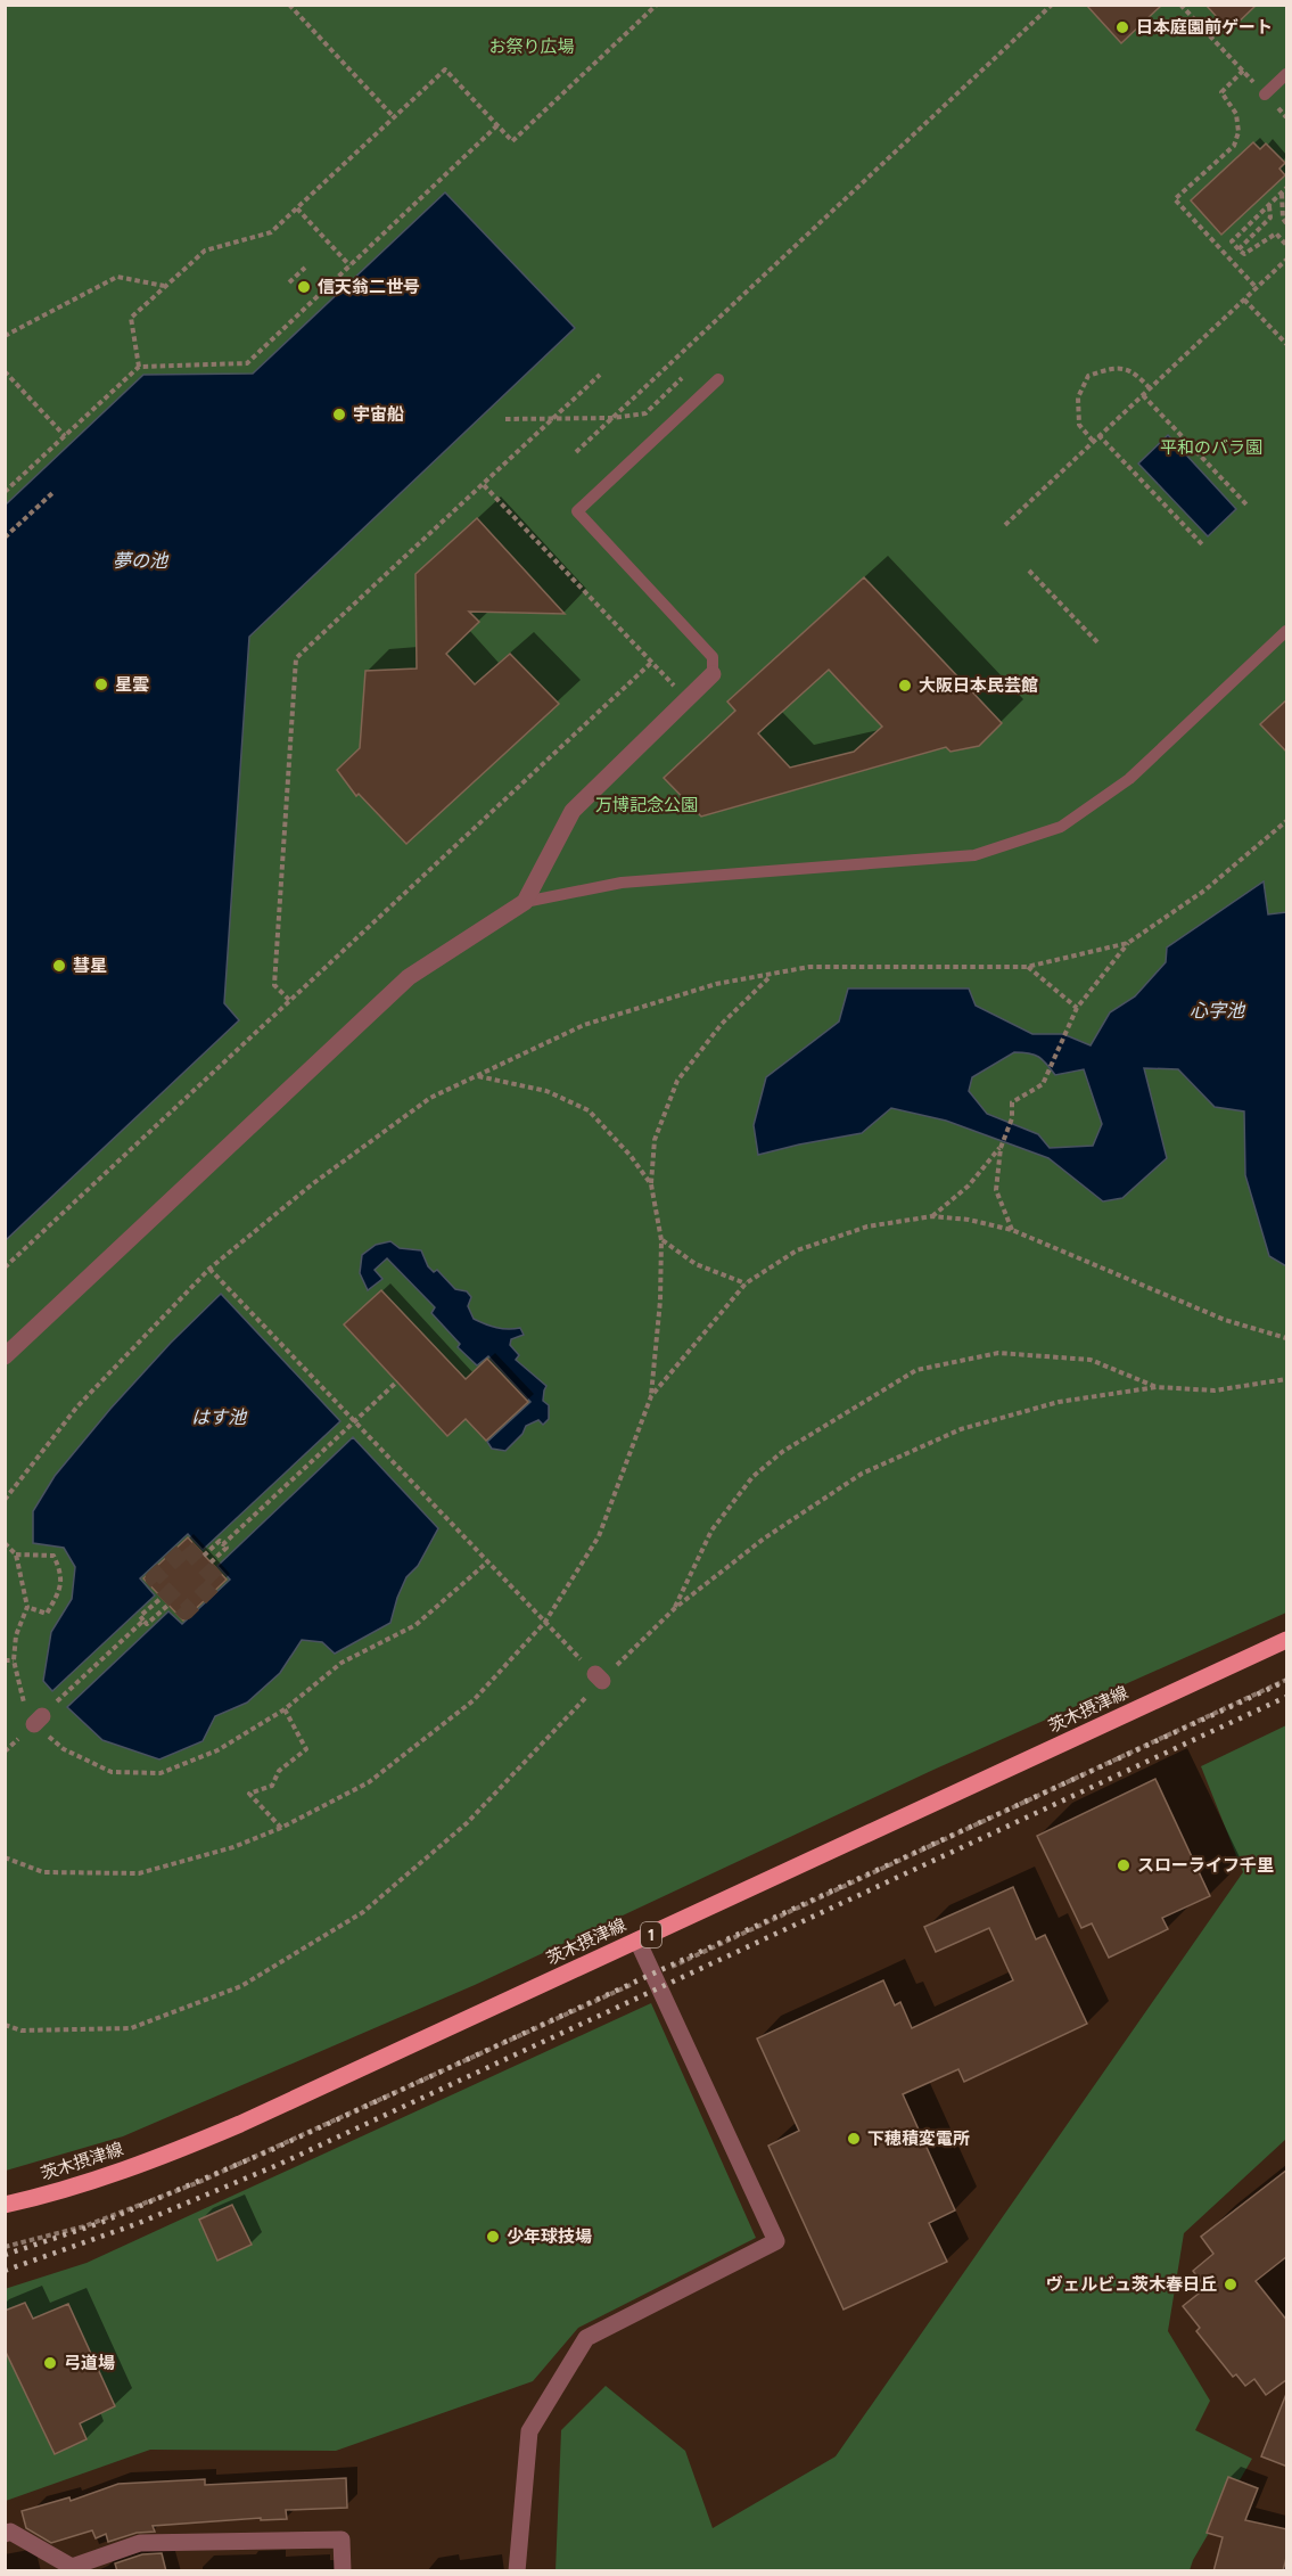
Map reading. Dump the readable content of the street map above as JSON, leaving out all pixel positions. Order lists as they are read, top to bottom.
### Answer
{
  "streets": {
    "main road": ["茨木摂津線", "1"]
  },
  "water": ["夢の池", "心字池", "はす池"],
  "parks": ["お祭り広場", "平和のバラ園", "万博記念公園"],
  "places": [
    "日本庭園前ゲート",
    "信天翁二世号",
    "宇宙船",
    "星雲",
    "大阪日本民芸館",
    "彗星",
    "スローライフ千里",
    "下穂積変電所",
    "少年球技場",
    "ヴェルビュ茨木春日丘",
    "弓道場"
  ]
}
